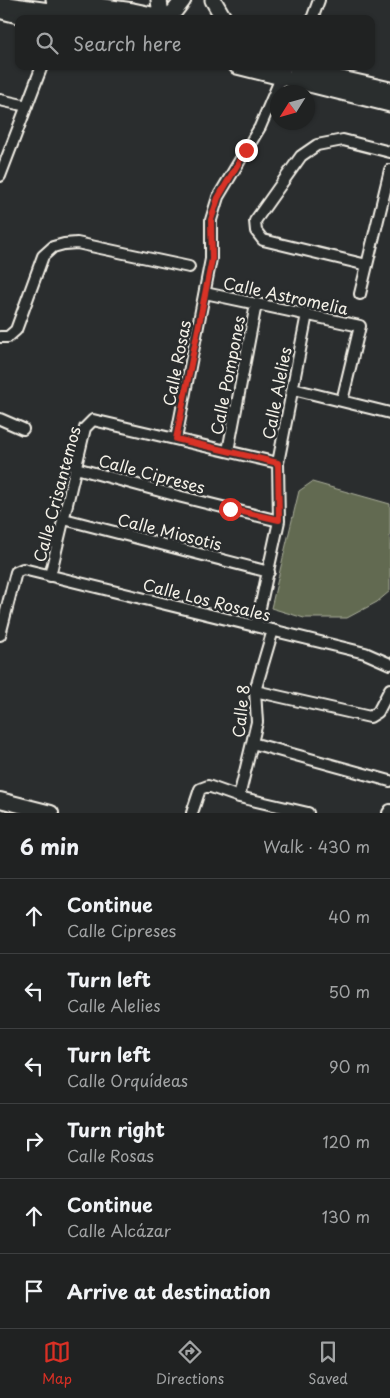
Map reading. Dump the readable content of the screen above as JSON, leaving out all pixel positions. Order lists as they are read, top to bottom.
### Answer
{
  "streets": {
    "street": [
      "Calle Astromelia",
      "Calle Rosas",
      "Calle Pompones",
      "Calle Alelies",
      "Calle Cipreses",
      "Calle Crisantemos",
      "Calle Miosotis",
      "Calle Los Rosales",
      "Calle 8"
    ]
  },
  "crossings": [
    ["Calle Astromelia", "Calle Rosas"],
    ["Calle Astromelia", "Calle Pompones"],
    ["Calle Astromelia", "Calle Alelies"],
    ["Calle Rosas", "Calle Crisantemos"],
    ["Calle Alelies", "Calle Cipreses"],
    ["Calle Alelies", "Calle Miosotis"],
    ["Calle Alelies", "Calle Los Rosales"],
    ["Calle Cipreses", "Calle Crisantemos"],
    ["Calle Crisantemos", "Calle Miosotis"],
    ["Calle Crisantemos", "Calle Los Rosales"],
    ["Calle Los Rosales", "Calle 8"]
  ],
  "north": "bottom left",
  "page": {
    "search": "Search here",
    "heading": ["6 min", "Walk · 430 m"],
    "list": [
      ["Continue", "Calle Cipreses", "40 m"],
      ["Turn left", "Calle Alelies", "50 m"],
      ["Turn left", "Calle Orquídeas", "90 m"],
      ["Turn right", "Calle Rosas", "120 m"],
      ["Continue", "Calle Alcázar", "130 m"],
      "Arrive at destination"
    ],
    "nav": ["Map", "Directions", "Saved"]
  }
}
